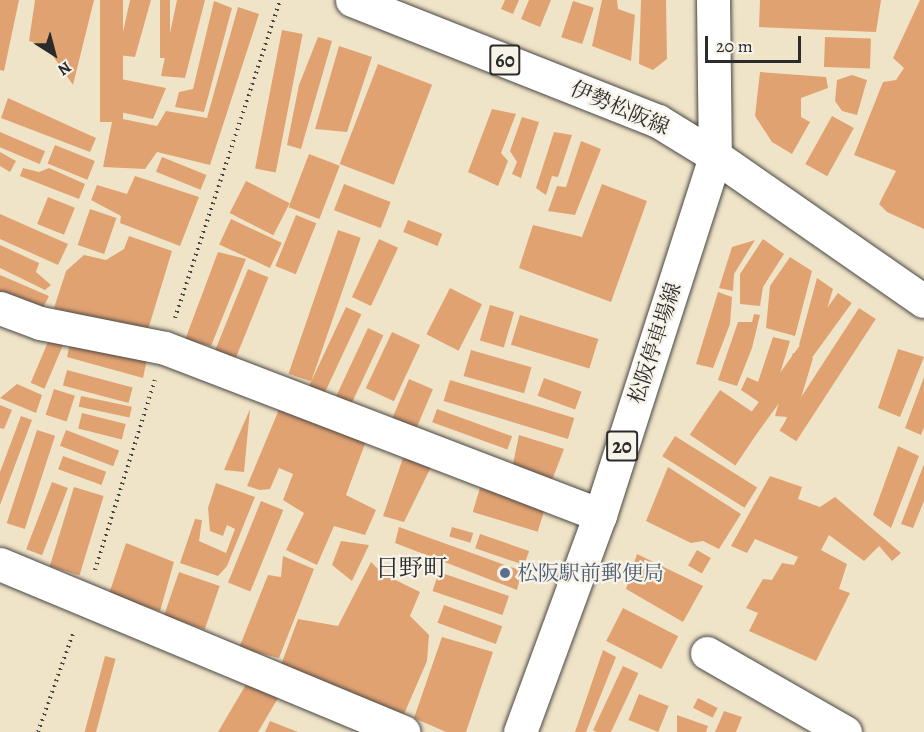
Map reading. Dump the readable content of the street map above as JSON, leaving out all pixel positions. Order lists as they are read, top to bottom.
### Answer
{
  "streets": {
    "main road": [
      "60",
      "伊勢松阪線",
      "松阪停車場線",
      "20"
    ]
  },
  "crossings": [
    ["伊勢松阪線", "松阪停車場線"]
  ],
  "districts": ["日野町"],
  "places": ["松阪駅前郵便局"],
  "scale_bar": "20 m",
  "north": "bottom right"
}
